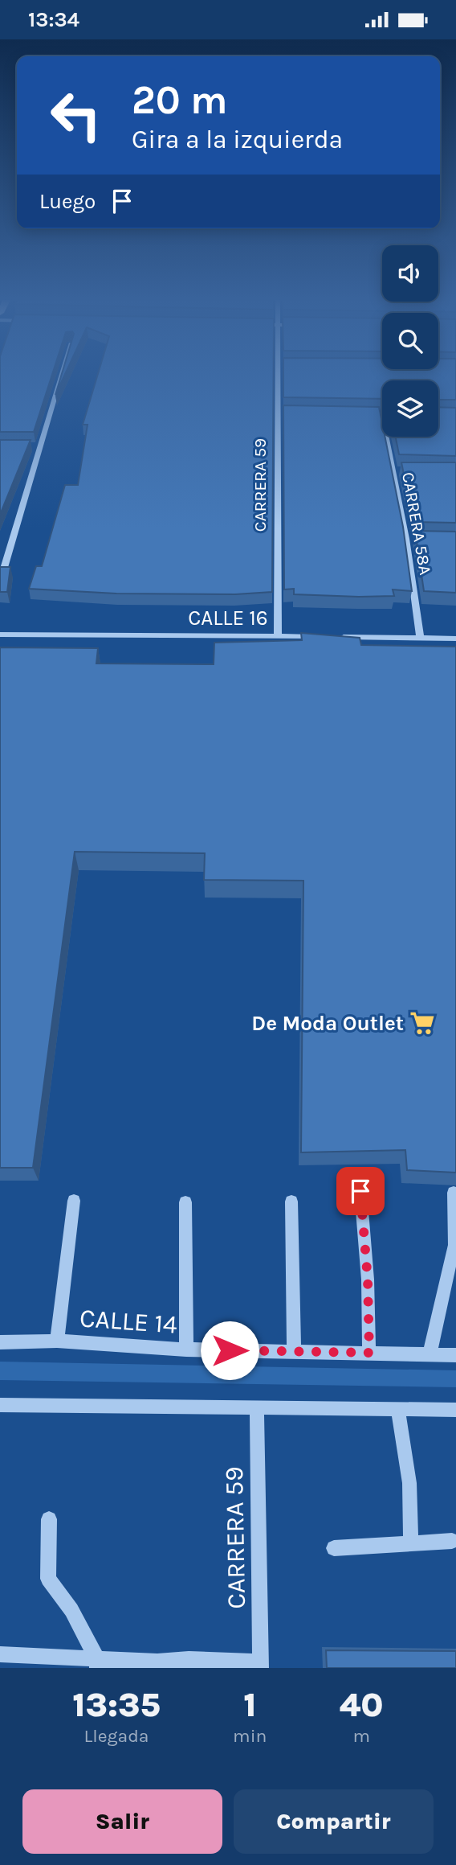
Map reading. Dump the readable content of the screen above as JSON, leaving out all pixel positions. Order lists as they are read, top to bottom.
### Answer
{
  "streets": {
    "street": [
      "CARRERA 59",
      "CARRERA 58A",
      "CALLE 16",
      "CALLE 14"
    ]
  },
  "crossings": [
    ["CARRERA 59", "CALLE 16"]
  ],
  "places": {
    "supermarket": ["De Moda Outlet"]
  },
  "page": {
    "status": "13:34",
    "turn": ["20 m", "Gira a la izquierda"],
    "then": "Luego",
    "eta": [
      "13:35",
      "Llegada",
      "1",
      "min",
      "40",
      "m"
    ],
    "buttons": ["Salir", "Compartir"]
  }
}
